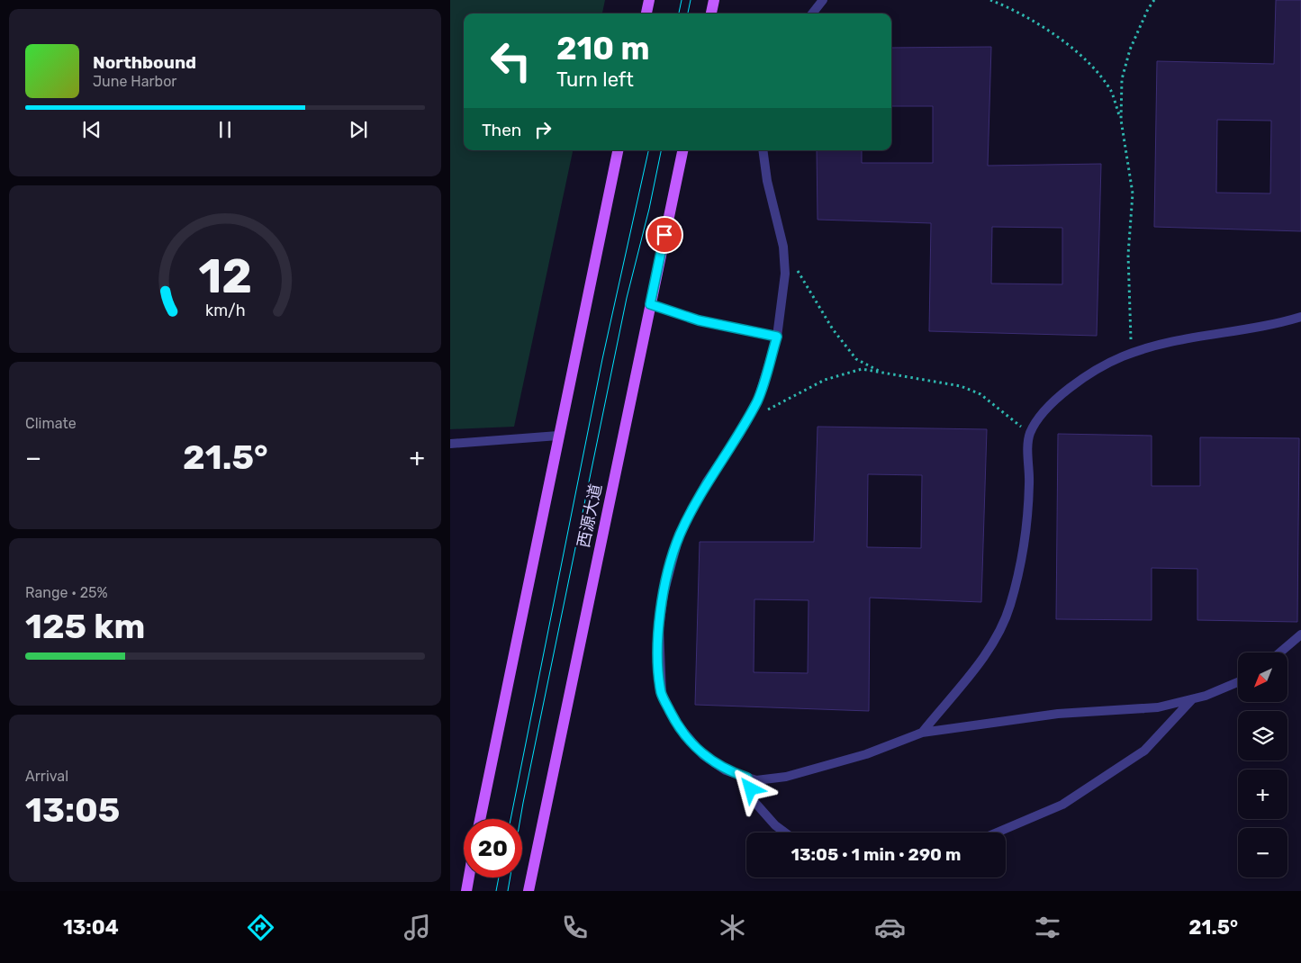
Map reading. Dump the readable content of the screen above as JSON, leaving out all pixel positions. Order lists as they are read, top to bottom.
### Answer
{
  "streets": {
    "main road": ["西源大道"]
  },
  "north": "bottom left",
  "page": {
    "turn": ["210 m", "Turn left"],
    "song": ["Northbound", "June Harbor"],
    "then": "Then",
    "tile": [
      "Climate",
      ["Range · 25%", "125 km"],
      ["Arrival", "13:05"]
    ],
    "heat": ["−", "21.5°", "+"],
    "map_buttons": ["+", "−"],
    "limit": "20",
    "trip": "13:05 · 1 min · 290 m",
    "tabs": ["13:04", "21.5°"],
    "gauge": ["12", "km/h"]
  }
}
